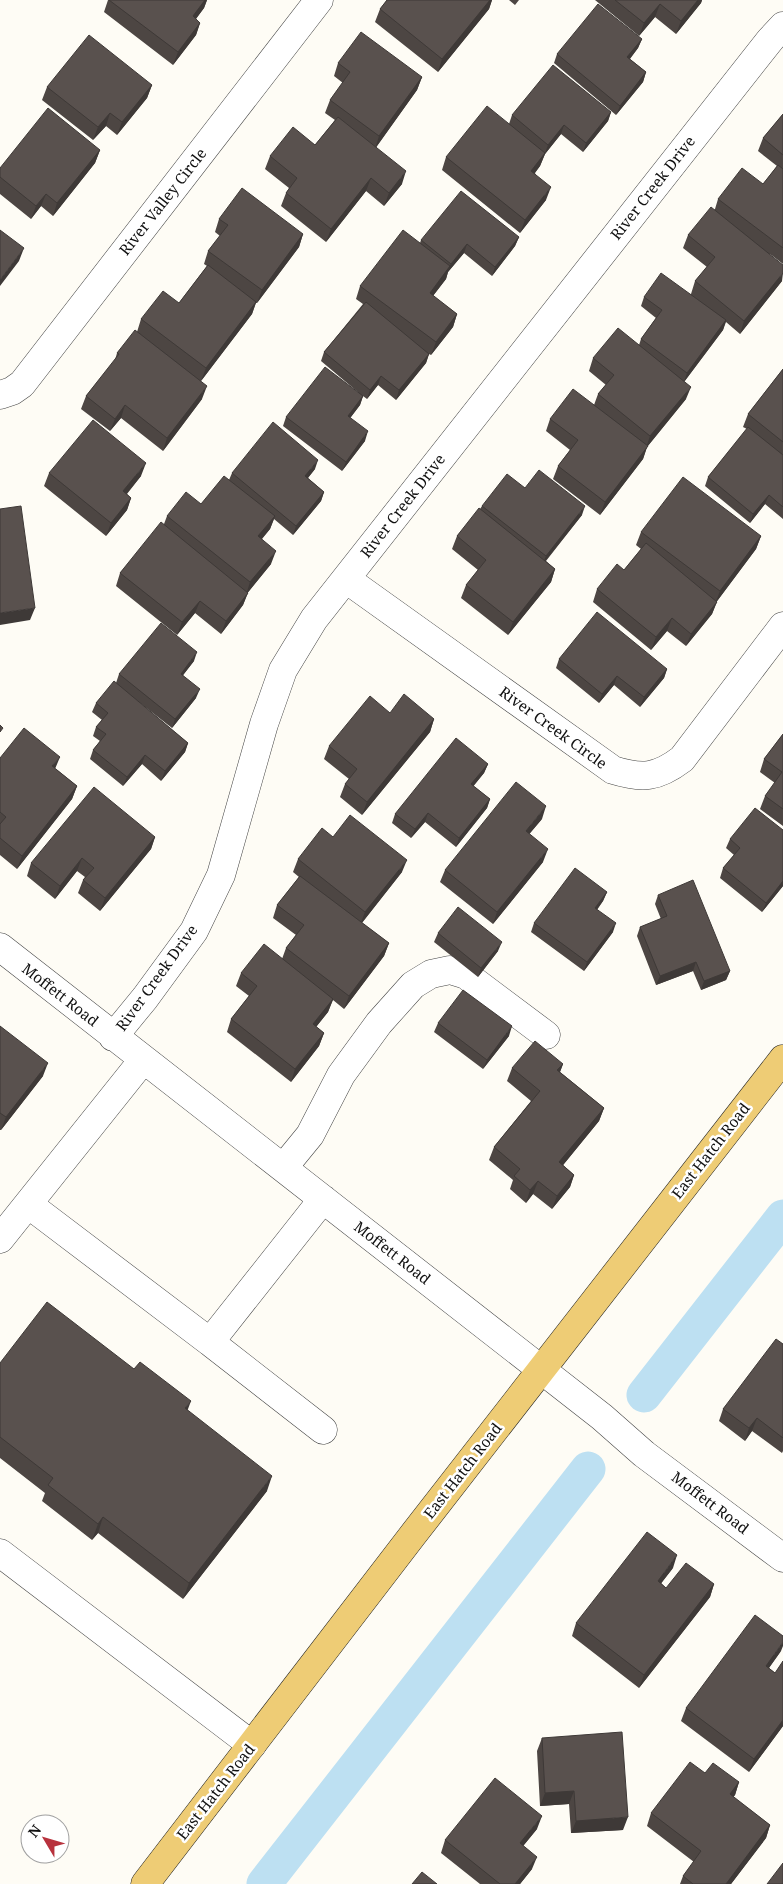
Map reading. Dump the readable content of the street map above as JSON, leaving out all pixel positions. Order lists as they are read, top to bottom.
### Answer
{
  "streets": {
    "main road": ["East Hatch Road"],
    "street": [
      "River Creek Drive",
      "River Valley Circle",
      "River Creek Circle",
      "Moffett Road"
    ]
  },
  "crossings": [
    ["River Creek Drive", "River Creek Circle"],
    ["River Creek Drive", "Moffett Road"],
    ["Moffett Road", "East Hatch Road"]
  ],
  "north": "top left"
}
